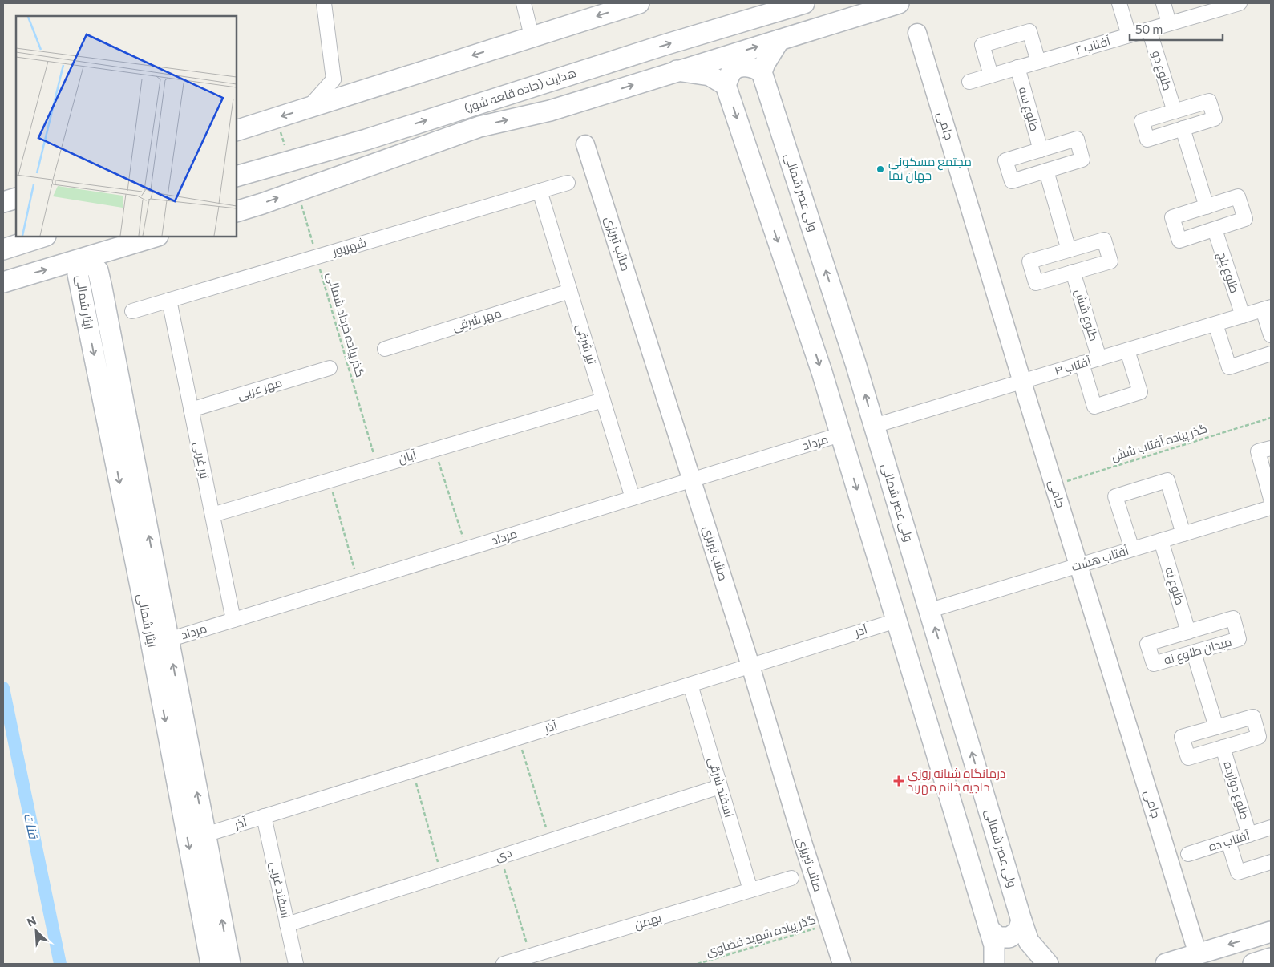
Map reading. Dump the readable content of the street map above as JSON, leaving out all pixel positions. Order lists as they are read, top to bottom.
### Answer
{
  "streets": {
    "main road": ["هدایت (جاده قلعه شور)", "ولی عصر شمالی", "ایثار شمالی"],
    "street": [
      "آفتاب ۲",
      "طلوع دو",
      "طلوع سه",
      "جامی",
      "صائب تبریزی",
      "شهریور",
      "طلوع پنج",
      "طلوع شش",
      "مهر شرقی",
      "تیر شرقی",
      "آفتاب ۴",
      "مهر غربی",
      "مرداد",
      "آبان",
      "تیر غربی",
      "آفتاب هشت",
      "طلوع نه",
      "آذر",
      "میدان طلوع نه",
      "اسفند شرقی",
      "طلوع دوازده",
      "آفتاب ده",
      "دی",
      "اسفند غربی",
      "بهمن"
    ],
    "path": ["گذر پیاده خرداد شمالی", "گذر پیاده آفتاب شش", "گذر پیاده شهید قضاوی"]
  },
  "crossings": [
    ["آفتاب ۲", "طلوع دو"],
    ["آفتاب ۲", "طلوع سه"],
    ["جامی", "آفتاب ۴"],
    ["جامی", "گذر پیاده آفتاب شش"],
    ["جامی", "آفتاب هشت"],
    ["ولی عصر شمالی", "آفتاب ۴"],
    ["ولی عصر شمالی", "آفتاب هشت"],
    ["صائب تبریزی", "مرداد"],
    ["صائب تبریزی", "آذر"],
    ["صائب تبریزی", "گذر پیاده شهید قضاوی"],
    ["شهریور", "گذر پیاده خرداد شمالی"],
    ["شهریور", "تیر شرقی"],
    ["شهریور", "تیر غربی"],
    ["طلوع پنج", "آفتاب ۴"],
    ["ایثار شمالی", "مرداد"],
    ["ایثار شمالی", "آذر"],
    ["طلوع شش", "آفتاب ۴"],
    ["مهر شرقی", "تیر شرقی"],
    ["گذر پیاده خرداد شمالی", "آبان"],
    ["تیر شرقی", "مرداد"],
    ["تیر شرقی", "آبان"],
    ["مهر غربی", "تیر غربی"],
    ["مرداد", "تیر غربی"],
    ["آبان", "تیر غربی"],
    ["آفتاب هشت", "طلوع نه"],
    ["طلوع نه", "میدان طلوع نه"],
    ["آذر", "اسفند شرقی"],
    ["آذر", "اسفند غربی"],
    ["اسفند شرقی", "دی"],
    ["اسفند شرقی", "بهمن"],
    ["طلوع دوازده", "آفتاب ده"],
    ["دی", "اسفند غربی"]
  ],
  "water": ["قنات"],
  "places": {
    "other": ["مجتمع مسکونی جهان نما"],
    "health": ["درمانگاه شبانه‌ روزی حاجیه‌ خانم مهربد"]
  },
  "scale_bar": "50 m",
  "north": "top left"
}
